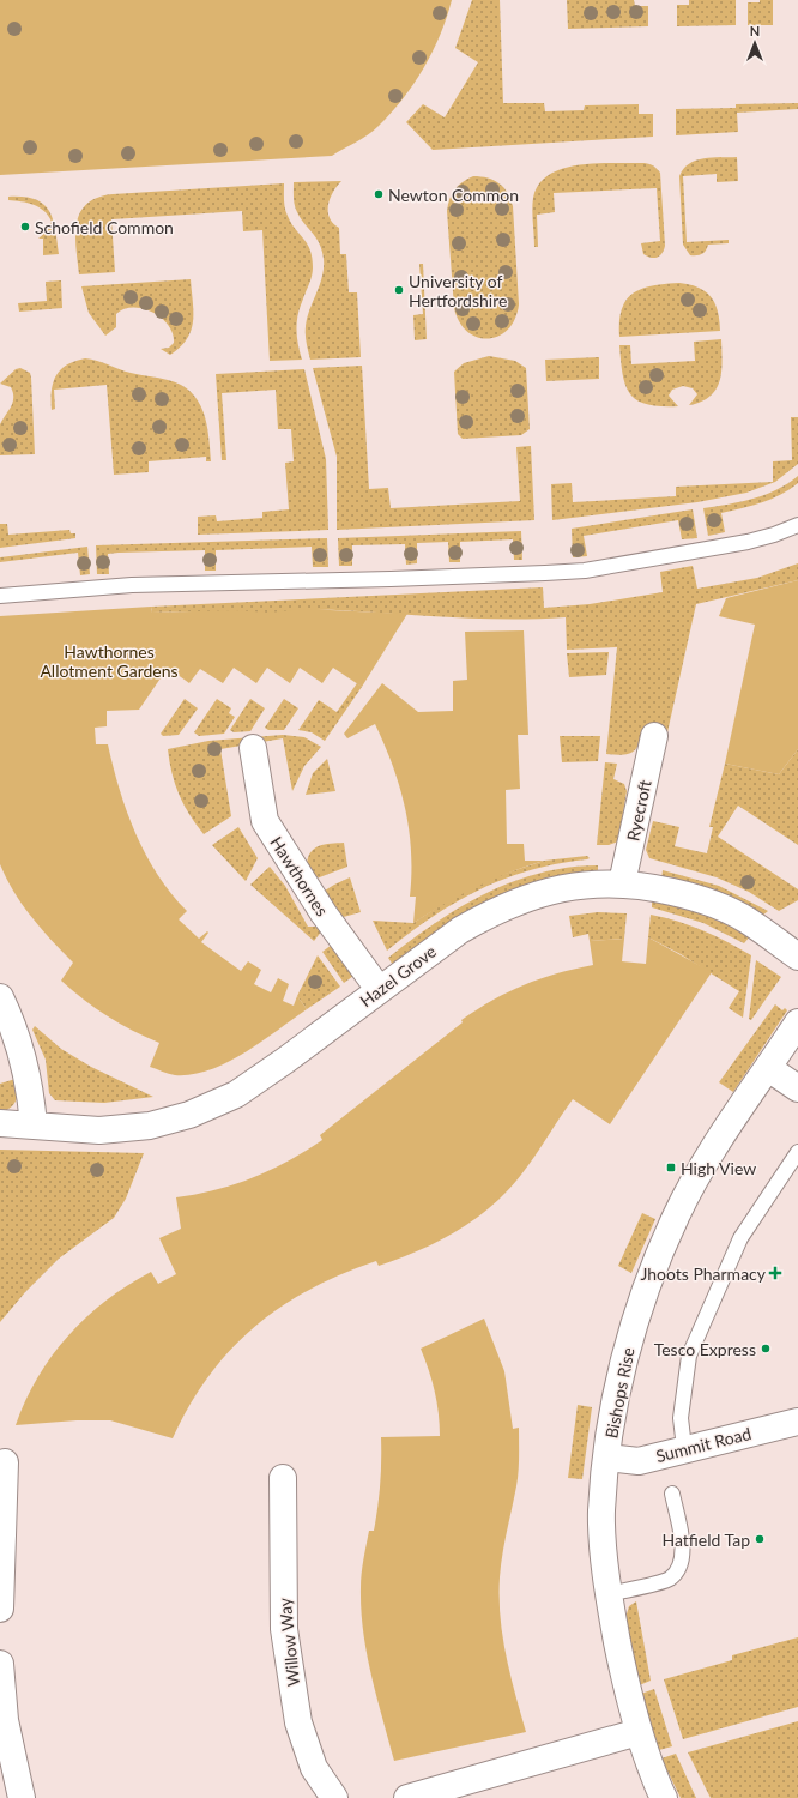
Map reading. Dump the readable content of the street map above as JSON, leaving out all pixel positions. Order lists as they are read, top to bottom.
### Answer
{
  "streets": {
    "street": [
      "Ryecroft",
      "Hawthornes",
      "Hazel Grove",
      "Bishops Rise",
      "Summit Road",
      "Willow Way"
    ]
  },
  "crossings": [
    ["Ryecroft", "Hazel Grove"],
    ["Hawthornes", "Hazel Grove"],
    ["Bishops Rise", "Summit Road"]
  ],
  "parks": ["Hawthornes Allotment Gardens"],
  "places": {
    "other": [
      "Newton Common",
      "Schofield Common",
      "University of Hertfordshire",
      "Tesco Express",
      "Hatfield Tap"
    ],
    "transit": ["High View"],
    "health": ["Jhoots Pharmacy"]
  },
  "north": "top"
}
